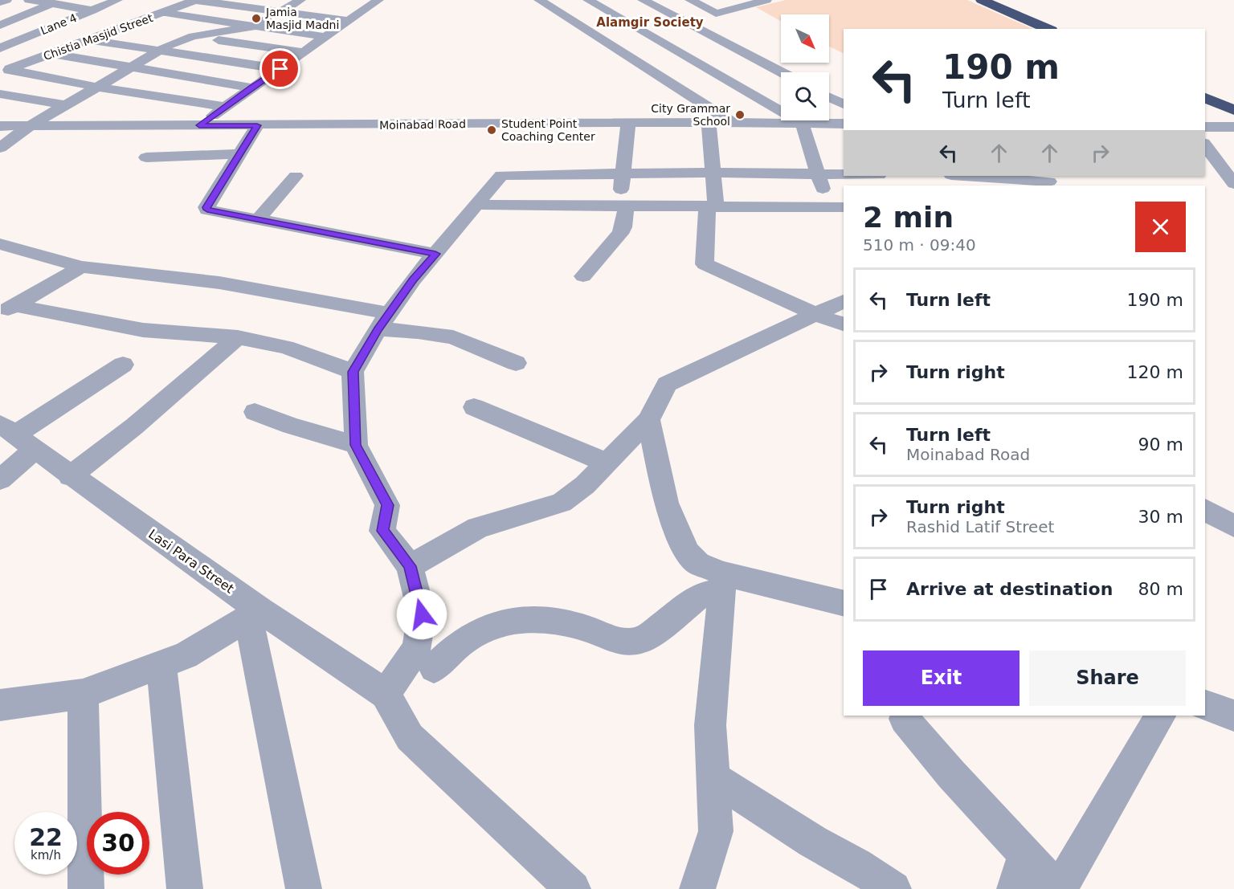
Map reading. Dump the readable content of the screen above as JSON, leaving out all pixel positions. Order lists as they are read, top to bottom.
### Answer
{
  "streets": {
    "street": [
      "Lane 4",
      "Chistia Masjid Street",
      "Moinabad Road",
      "Lasi Para Street"
    ]
  },
  "districts": ["Alamgir Society"],
  "places": ["Jamia Masjid Madni", "City Grammar School", "Student Point Coaching Center"],
  "north": "bottom right",
  "page": {
    "turn": ["190 m", "Turn left"],
    "heading": ["2 min", "510 m · 09:40"],
    "list": [
      {
        "name": "Turn left",
        "value": "190 m"
      },
      {
        "name": "Turn right",
        "value": "120 m"
      },
      {
        "name": "Turn left",
        "note": "Moinabad Road",
        "value": "90 m"
      },
      {
        "name": "Turn right",
        "note": "Rashid Latif Street",
        "value": "30 m"
      },
      {
        "name": "Arrive at destination",
        "value": "80 m"
      }
    ],
    "buttons": ["Exit", "Share"],
    "speed": "22 km/h",
    "limit": "30"
  }
}
